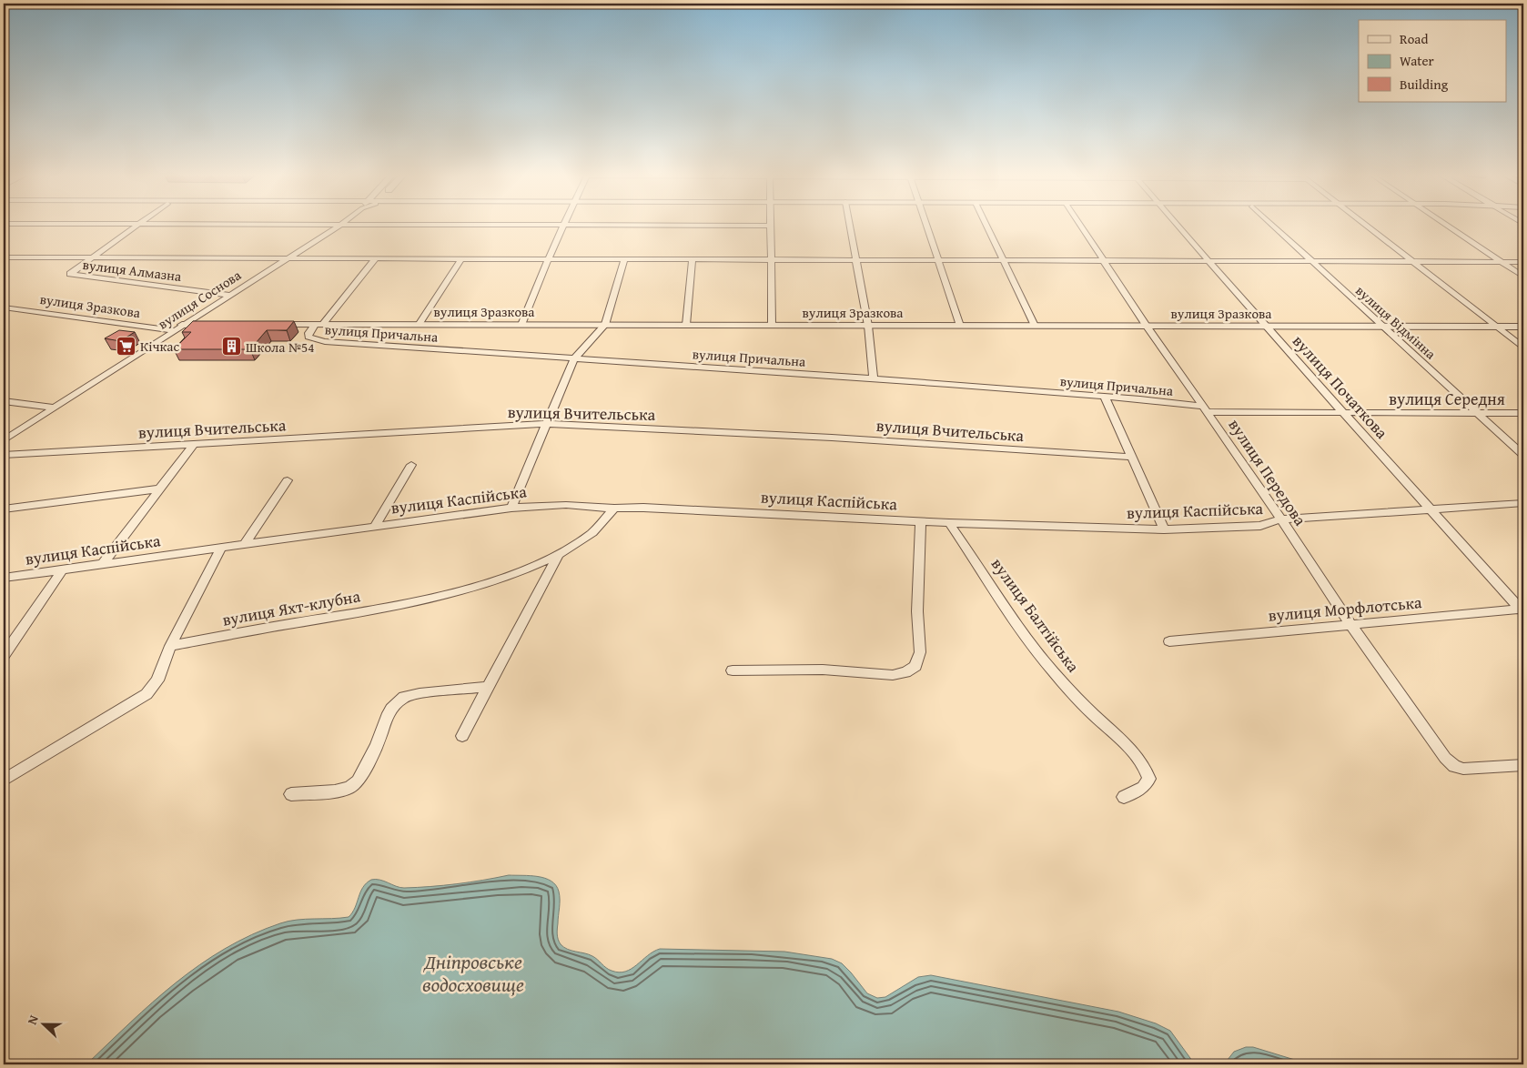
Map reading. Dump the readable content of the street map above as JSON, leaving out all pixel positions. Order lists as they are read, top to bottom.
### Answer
{
  "streets": {
    "street": [
      "вулиця Алмазна",
      "вулиця Соснова",
      "вулиця Зразкова",
      "вулиця Відмінна",
      "вулиця Причальна",
      "вулиця Початкова",
      "вулиця Середня",
      "вулиця Вчительська",
      "вулиця Передова",
      "вулиця Каспійська",
      "вулиця Яхт-клубна",
      "вулиця Морфлотська",
      "вулиця Балтійська"
    ]
  },
  "crossings": [
    ["вулиця Алмазна", "вулиця Соснова"],
    ["вулиця Соснова", "вулиця Зразкова"],
    ["вулиця Зразкова", "вулиця Відмінна"],
    ["вулиця Зразкова", "вулиця Причальна"],
    ["вулиця Зразкова", "вулиця Початкова"],
    ["вулиця Зразкова", "вулиця Передова"],
    ["вулиця Відмінна", "вулиця Середня"],
    ["вулиця Причальна", "вулиця Середня"],
    ["вулиця Причальна", "вулиця Передова"],
    ["вулиця Початкова", "вулиця Середня"],
    ["вулиця Початкова", "вулиця Каспійська"],
    ["вулиця Початкова", "вулиця Морфлотська"],
    ["вулиця Середня", "вулиця Передова"],
    ["вулиця Передова", "вулиця Каспійська"],
    ["вулиця Передова", "вулиця Морфлотська"],
    ["вулиця Каспійська", "вулиця Яхт-клубна"],
    ["вулиця Каспійська", "вулиця Балтійська"]
  ],
  "water": ["Дніпровське водосховище"],
  "places": {
    "supermarket": ["Кічкас"],
    "building": ["Школа №54"]
  },
  "legend": ["Road", "Water", "Building"],
  "north": "left"
}
